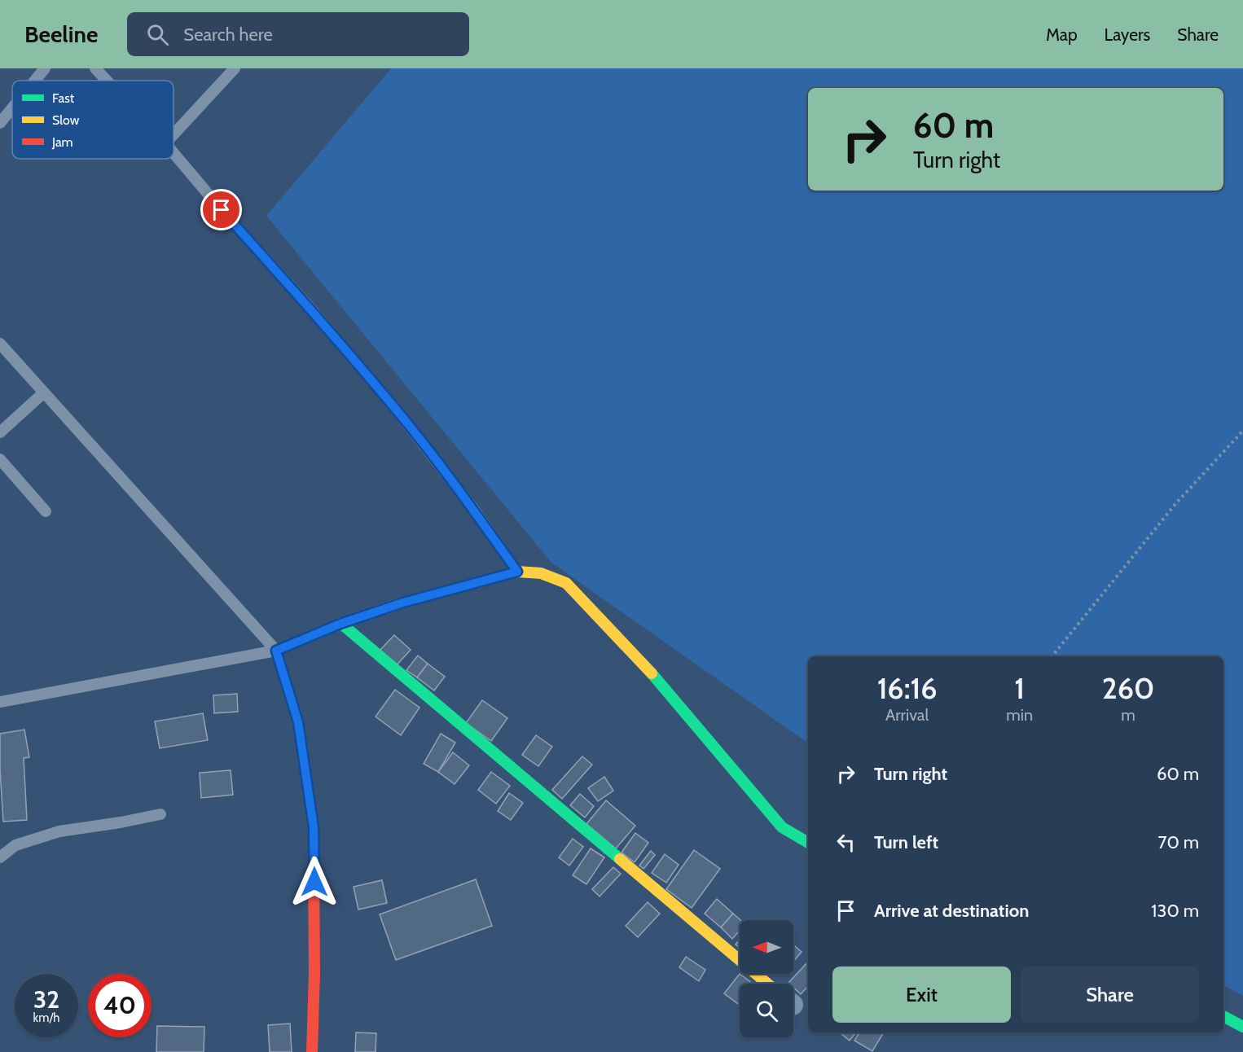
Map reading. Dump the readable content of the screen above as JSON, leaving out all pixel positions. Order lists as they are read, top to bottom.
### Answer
{
  "legend": ["Fast", "Slow", "Jam"],
  "north": "left",
  "page": {
    "header": "Beeline",
    "search": "Search here",
    "nav": ["Map", "Layers", "Share"],
    "turn": ["60 m", "Turn right"],
    "eta": [
      "16:16",
      "Arrival",
      "1",
      "min",
      "260",
      "m"
    ],
    "list": [
      {
        "name": "Turn right",
        "value": "60 m"
      },
      {
        "name": "Turn left",
        "value": "70 m"
      },
      {
        "name": "Arrive at destination",
        "value": "130 m"
      }
    ],
    "buttons": ["Exit", "Share"],
    "speed": "32 km/h",
    "limit": "40"
  }
}
